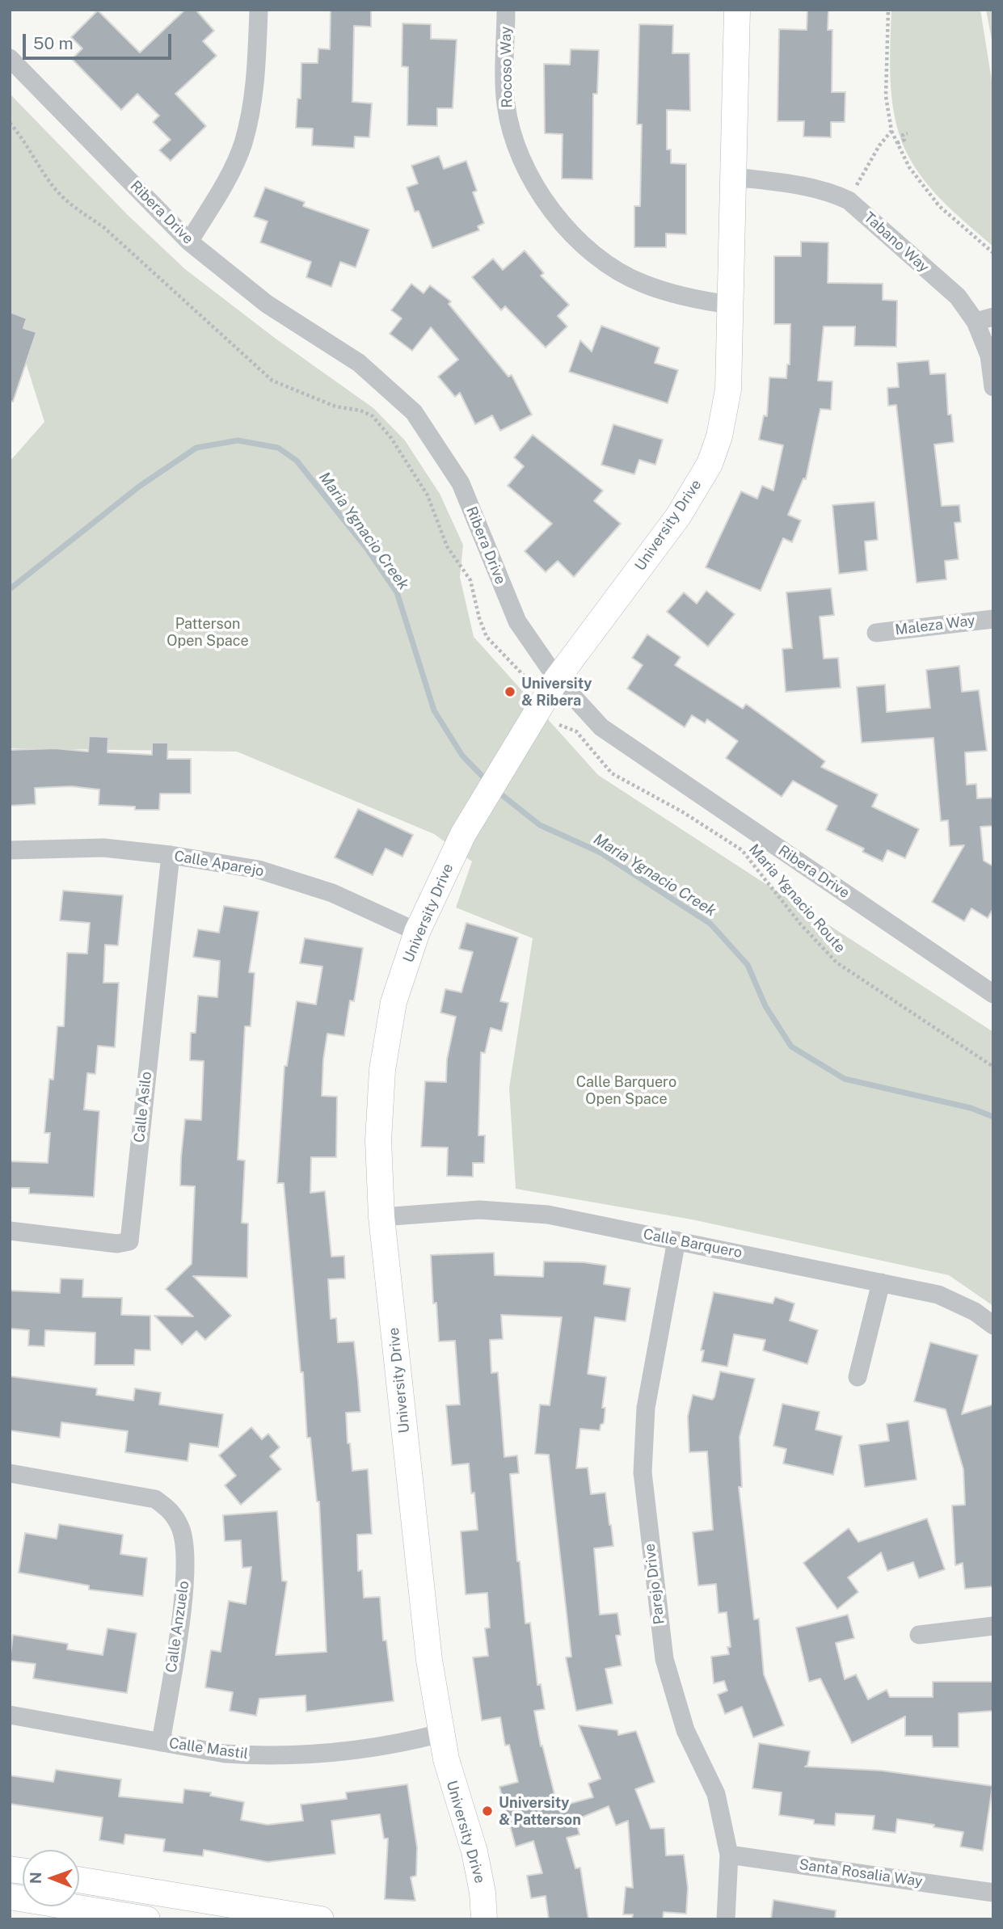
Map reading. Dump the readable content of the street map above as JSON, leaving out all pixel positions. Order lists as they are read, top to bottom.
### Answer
{
  "streets": {
    "street": [
      "Rocoso Way",
      "Ribera Drive",
      "Tabano Way",
      "University Drive",
      "Maleza Way",
      "Calle Aparejo",
      "Calle Asilo",
      "Calle Barquero",
      "Parejo Drive",
      "Calle Anzuelo",
      "Calle Mastil",
      "Santa Rosalia Way"
    ],
    "path": ["Maria Ygnacio Route"]
  },
  "crossings": [
    ["Rocoso Way", "University Drive"],
    ["Ribera Drive", "University Drive"],
    ["Tabano Way", "University Drive"],
    ["University Drive", "Calle Aparejo"],
    ["University Drive", "Calle Barquero"],
    ["University Drive", "Calle Mastil"],
    ["Calle Aparejo", "Calle Asilo"],
    ["Calle Barquero", "Parejo Drive"],
    ["Parejo Drive", "Santa Rosalia Way"],
    ["Calle Anzuelo", "Calle Mastil"]
  ],
  "water": ["Maria Ygnacio Creek"],
  "parks": ["Patterson Open Space", "Calle Barquero Open Space"],
  "places": ["University & Ribera", "University & Patterson"],
  "scale_bar": "50 m",
  "north": "left"
}
